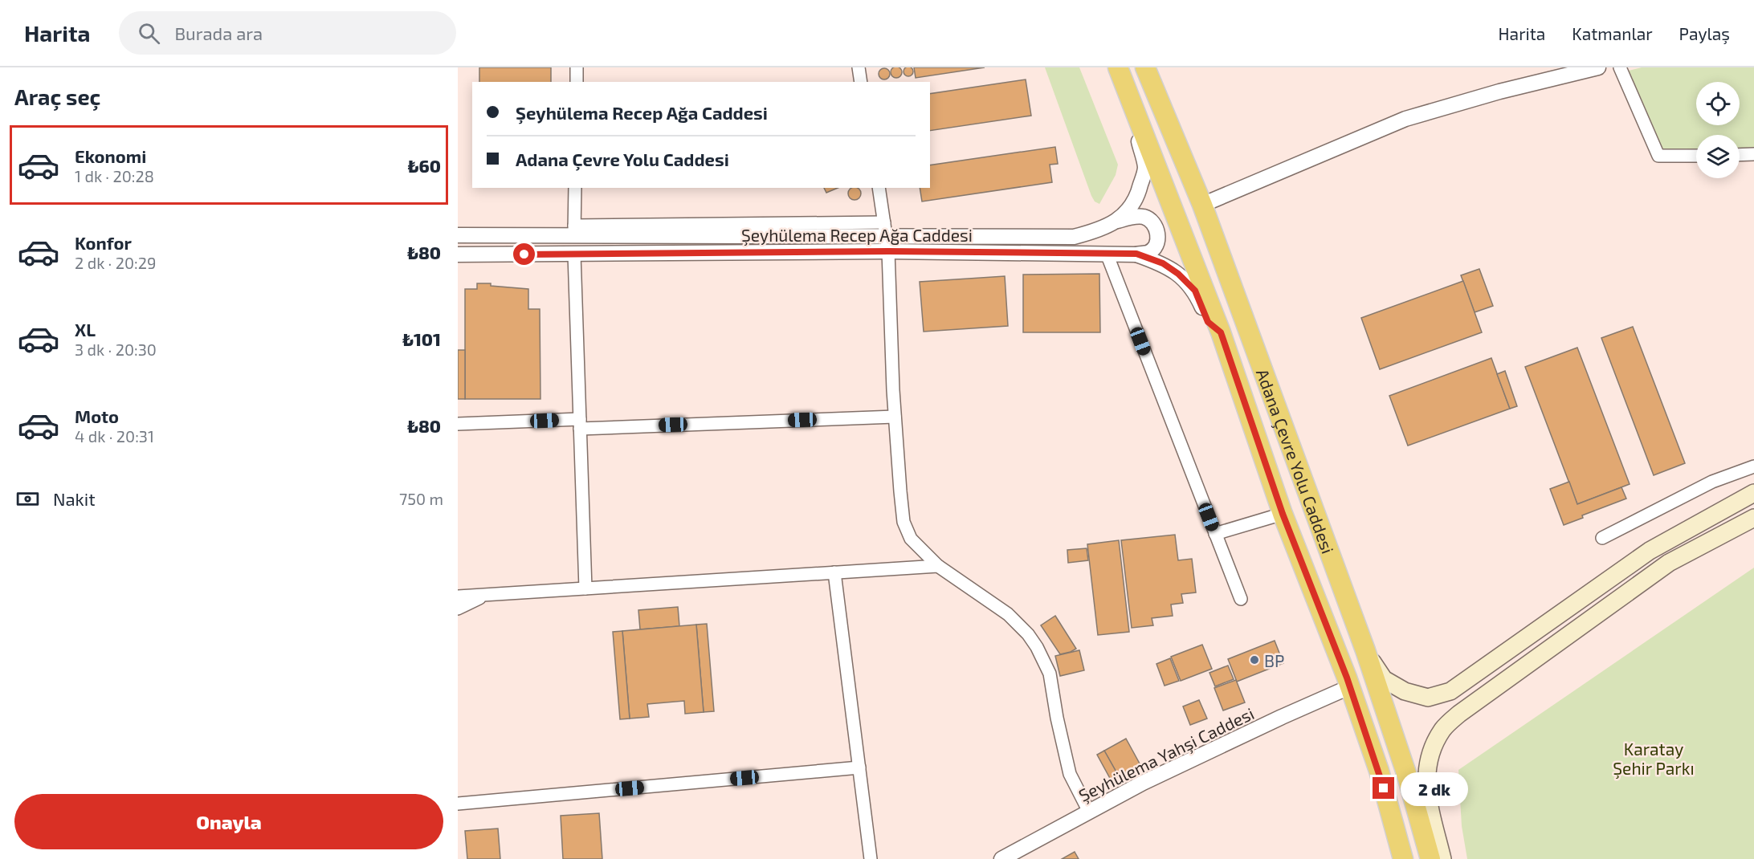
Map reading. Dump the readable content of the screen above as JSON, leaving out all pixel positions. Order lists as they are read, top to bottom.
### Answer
{
  "streets": {
    "highway": ["Adana Çevre Yolu Caddesi"],
    "street": ["Şeyhülema Recep Ağa Caddesi", "Şeyhülema Yahşi Caddesi"]
  },
  "crossings": [
    ["Şeyhülema Recep Ağa Caddesi", "Adana Çevre Yolu Caddesi"],
    ["Adana Çevre Yolu Caddesi", "Şeyhülema Yahşi Caddesi"]
  ],
  "parks": ["Karatay Şehir Parkı"],
  "places": ["BP"],
  "page": {
    "header": "Harita",
    "search": "Burada ara",
    "nav": ["Harita", "Katmanlar", "Paylaş"],
    "heading": "Araç seç",
    "banner": ["Şeyhülema Recep Ağa Caddesi", "Adana Çevre Yolu Caddesi"],
    "list": [
      {
        "name": "Ekonomi",
        "note": "1 dk · 20:28",
        "value": "₺60"
      },
      {
        "name": "Konfor",
        "note": "2 dk · 20:29",
        "value": "₺80"
      },
      {
        "name": "XL",
        "note": "3 dk · 20:30",
        "value": "₺101"
      },
      {
        "name": "Moto",
        "note": "4 dk · 20:31",
        "value": "₺80"
      }
    ],
    "pay": ["Nakit", "750 m"],
    "bubble": "2 dk",
    "buttons": "Onayla"
  }
}
